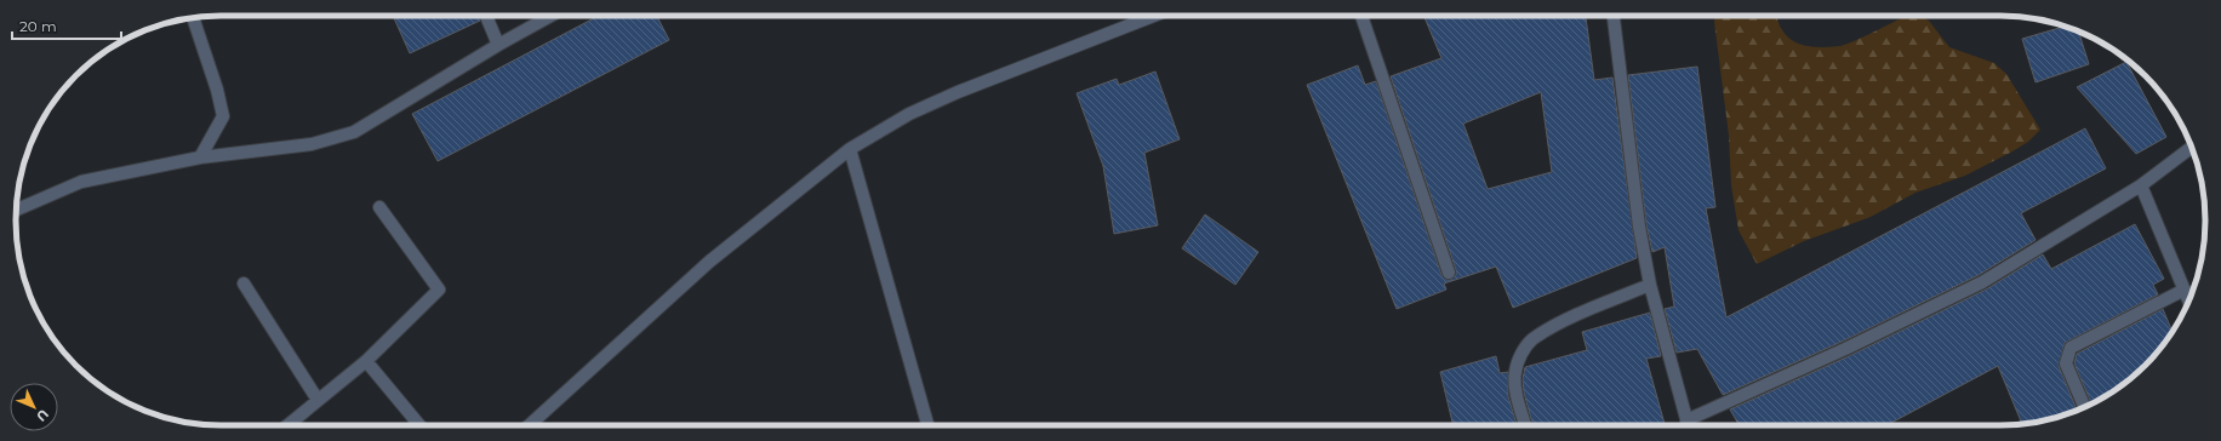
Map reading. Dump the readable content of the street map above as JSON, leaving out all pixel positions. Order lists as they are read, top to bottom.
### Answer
{
  "scale_bar": "20 m",
  "north": "bottom right"
}
